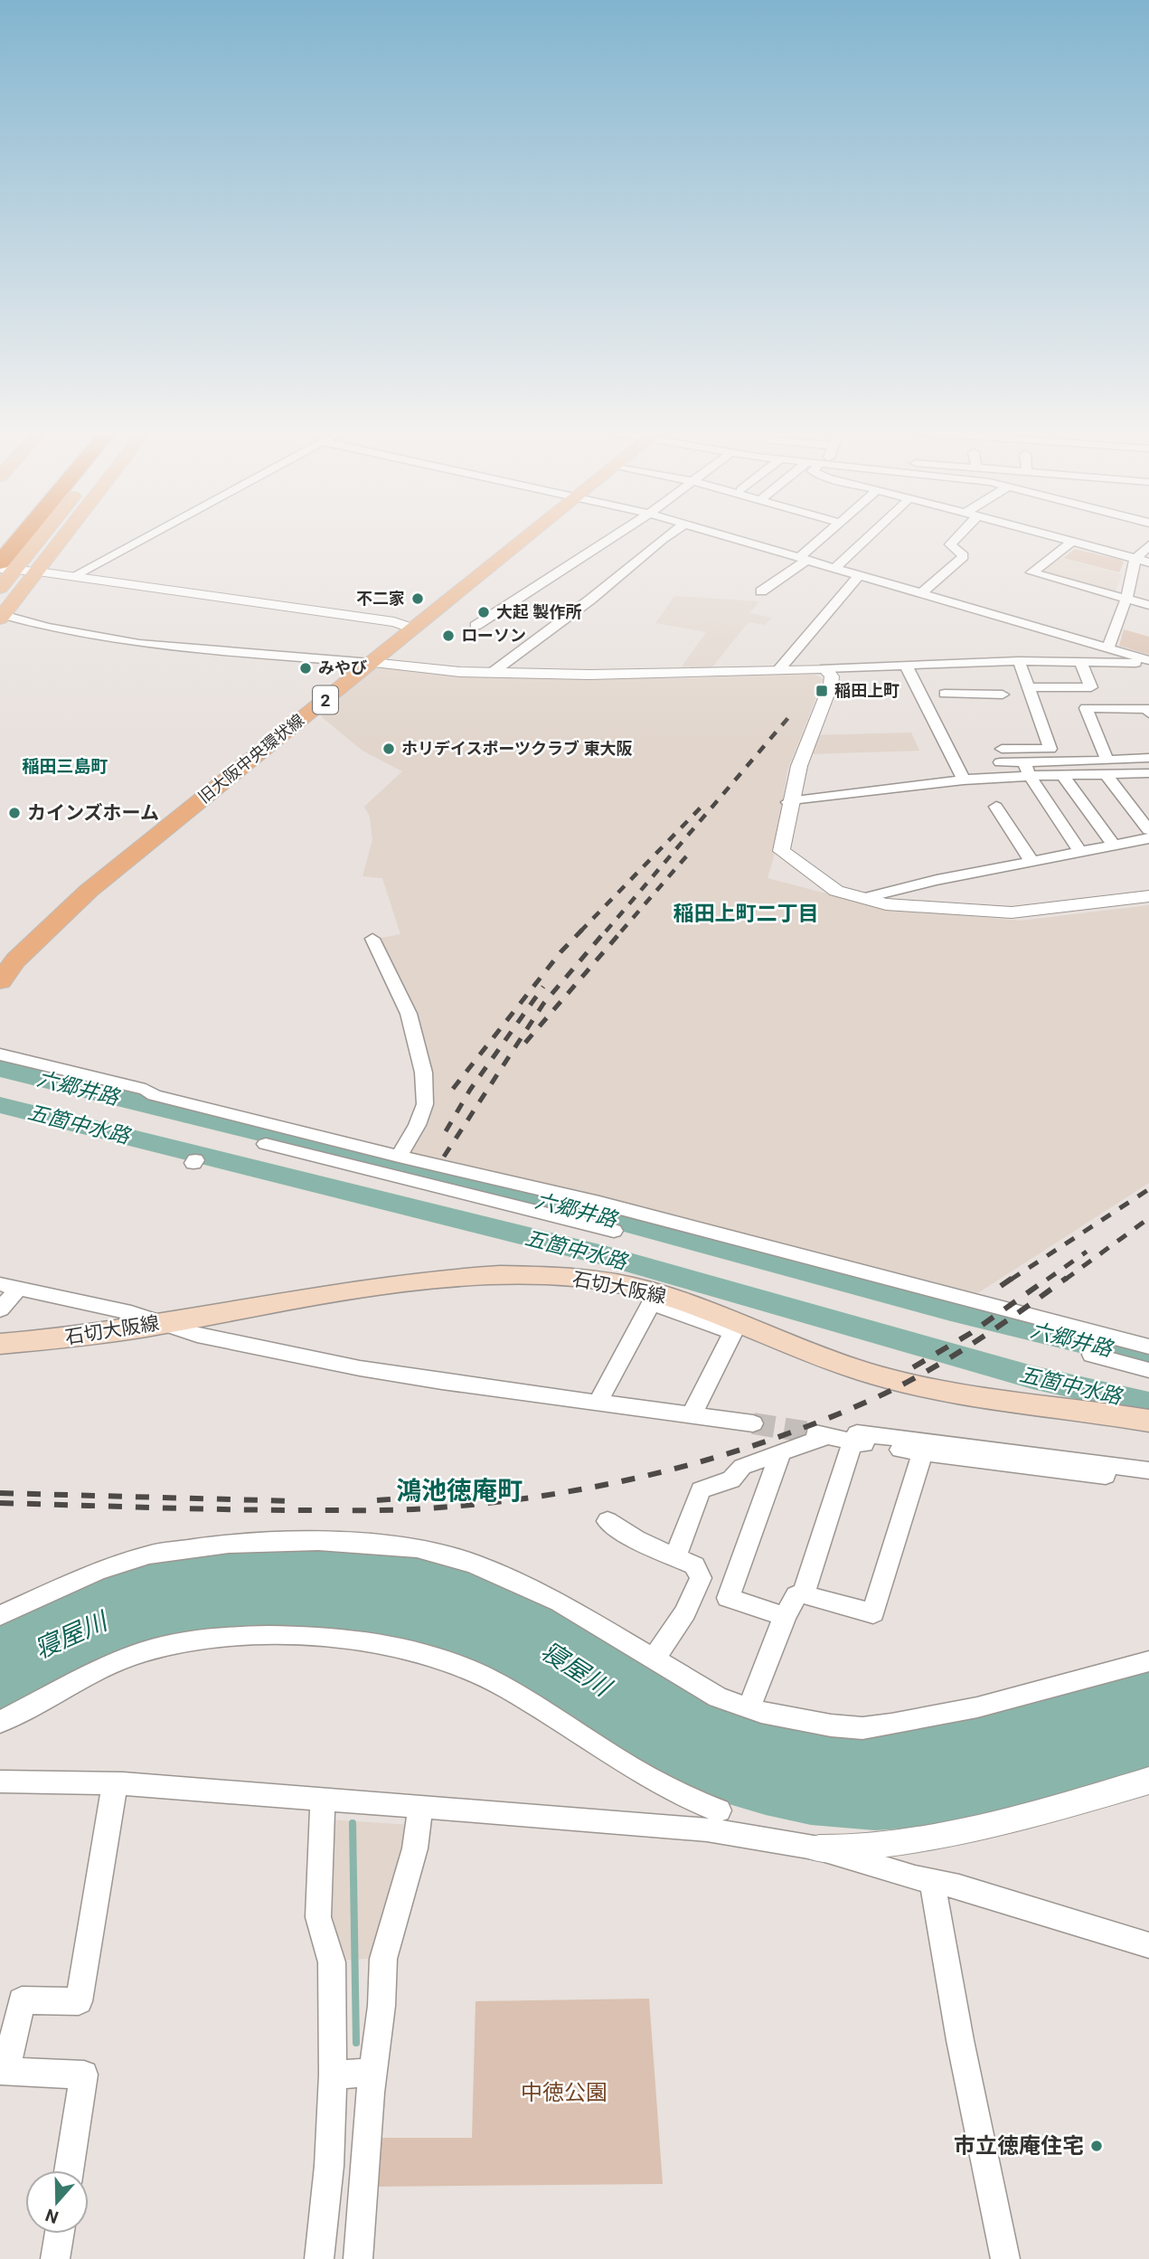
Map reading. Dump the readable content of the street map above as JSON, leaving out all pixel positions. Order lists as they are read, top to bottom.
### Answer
{
  "streets": {
    "main road": ["2", "旧大阪中央環状線", "石切大阪線"]
  },
  "districts": ["稲田三島町", "稲田上町二丁目", "鴻池徳庵町"],
  "water": ["六郷井路", "五箇中水路", "寝屋川"],
  "parks": ["中徳公園"],
  "places": {
    "other": [
      "不二家",
      "大起 製作所",
      "ローソン",
      "みやび",
      "ホリデイスポーツクラブ 東大阪",
      "カインズホーム",
      "市立徳庵住宅"
    ],
    "transit": ["稲田上町"]
  },
  "north": "bottom"
}
